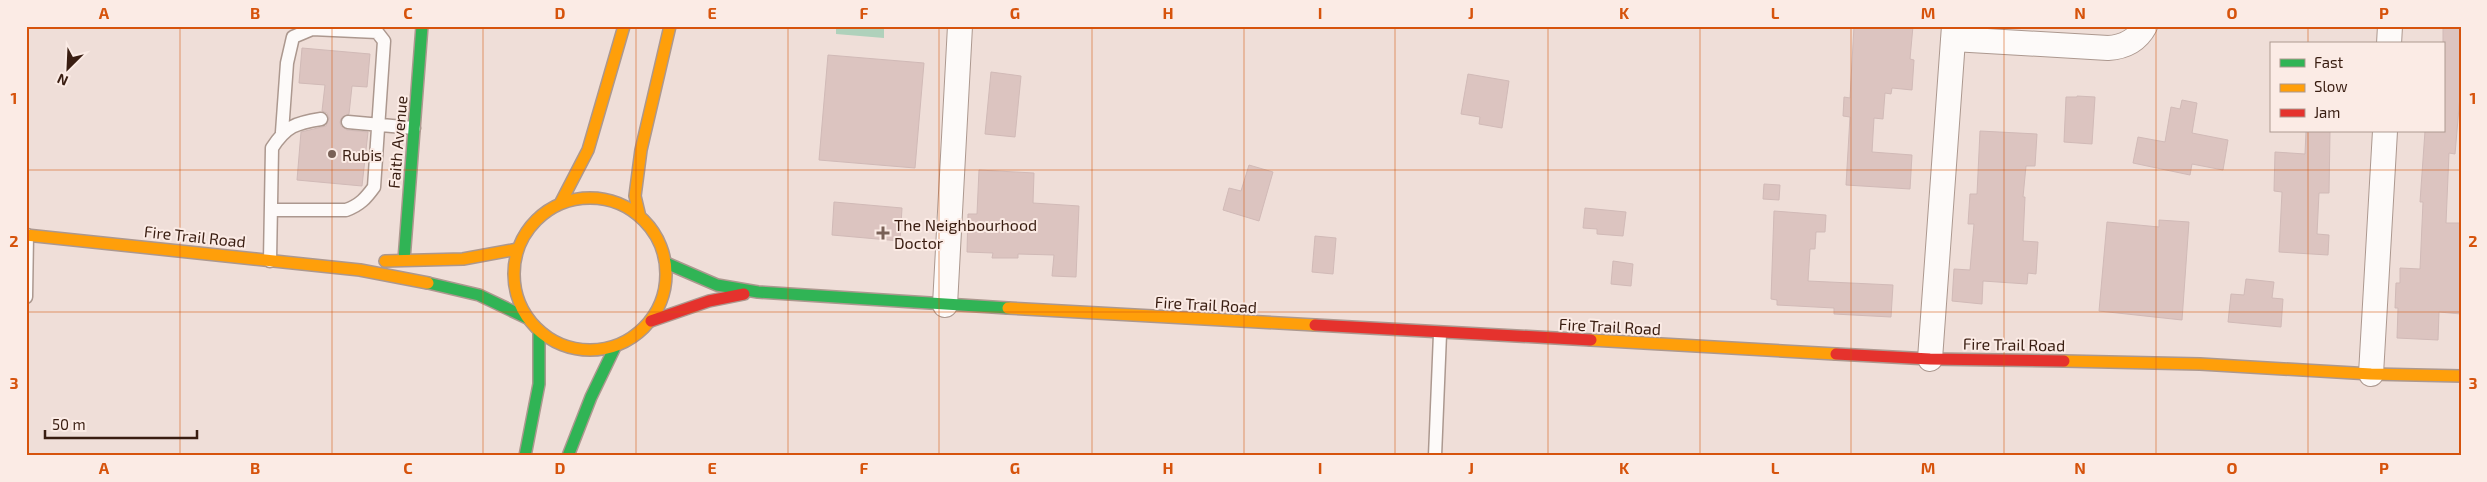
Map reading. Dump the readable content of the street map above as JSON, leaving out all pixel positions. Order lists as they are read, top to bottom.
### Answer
{
  "streets": {
    "main road": ["Faith Avenue", "Fire Trail Road"]
  },
  "crossings": [
    ["Faith Avenue", "Fire Trail Road"]
  ],
  "places": {
    "other": ["Rubis"],
    "health": ["The Neighbourhood Doctor"]
  },
  "legend": ["Fast", "Slow", "Jam"],
  "scale_bar": "50 m",
  "north": "bottom left",
  "grid": {
    "columns": [
      "A",
      "B",
      "C",
      "D",
      "E",
      "F",
      "G",
      "H",
      "I",
      "J",
      "K",
      "L",
      "M",
      "N",
      "O",
      "P"
    ],
    "rows": ["1", "2", "3"]
  }
}
